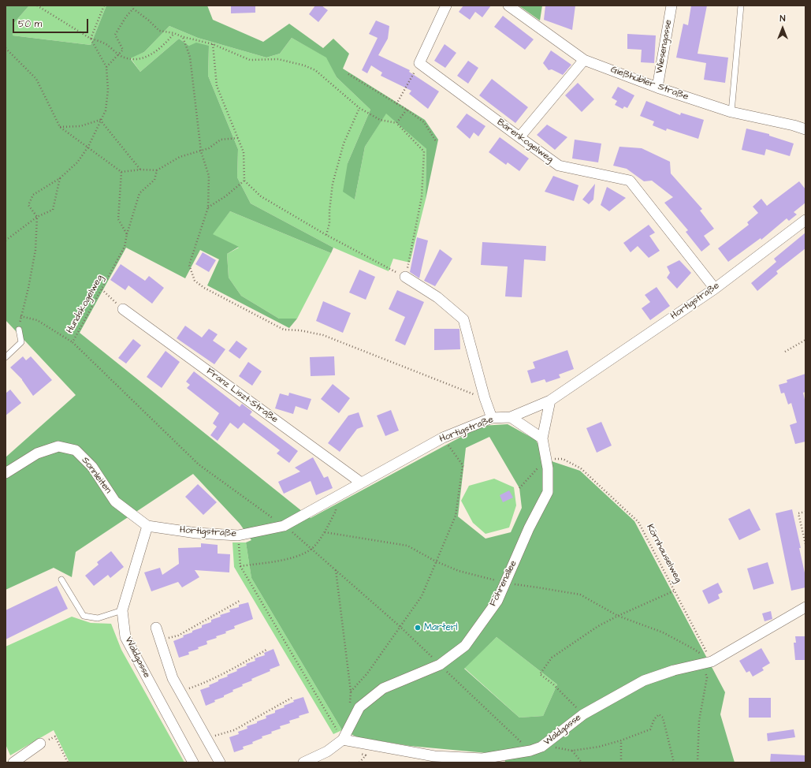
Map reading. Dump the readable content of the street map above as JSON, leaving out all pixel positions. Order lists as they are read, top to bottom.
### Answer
{
  "streets": {
    "street": [
      "Wiesengasse",
      "Gießhübler Straße",
      "Bärenkogelweg",
      "Hortigstraße",
      "Franz Liszt-Straße",
      "Sonnleiten",
      "Föhrenallee",
      "Waldgasse"
    ],
    "path": ["Hundskogelweg", "Körnhauselweg"]
  },
  "crossings": [
    ["Wiesengasse", "Gießhübler Straße"],
    ["Bärenkogelweg", "Hortigstraße"],
    ["Hortigstraße", "Hundskogelweg"],
    ["Hortigstraße", "Franz Liszt-Straße"],
    ["Hortigstraße", "Sonnleiten"],
    ["Hortigstraße", "Föhrenallee"],
    ["Hortigstraße", "Waldgasse"],
    ["Hundskogelweg", "Föhrenallee"],
    ["Hundskogelweg", "Waldgasse"],
    ["Sonnleiten", "Waldgasse"],
    ["Körnhauselweg", "Föhrenallee"],
    ["Körnhauselweg", "Waldgasse"],
    ["Föhrenallee", "Waldgasse"]
  ],
  "places": ["Marterl"],
  "scale_bar": "50 m",
  "north": "top"
}
